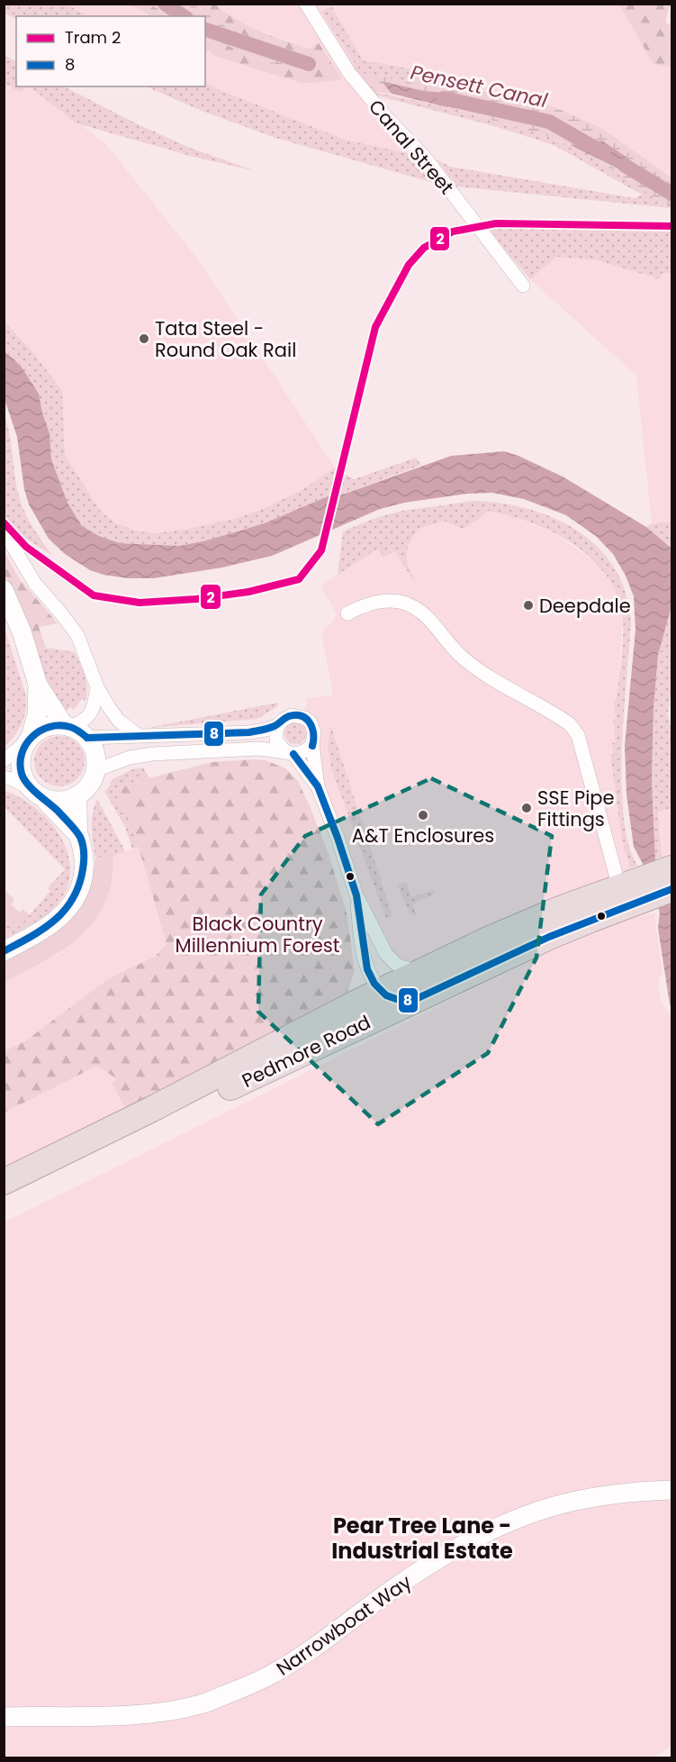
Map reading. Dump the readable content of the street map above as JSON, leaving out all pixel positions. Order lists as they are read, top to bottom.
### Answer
{
  "streets": {
    "highway": ["Pedmore Road"],
    "street": ["Canal Street", "Narrowboat Way"]
  },
  "districts": ["Pear Tree Lane - Industrial Estate"],
  "water": ["Pensett Canal"],
  "parks": ["Black Country Millennium Forest"],
  "places": [
    "Tata Steel - Round Oak Rail",
    "Deepdale",
    "SSE Pipe Fittings",
    "A&T Enclosures"
  ],
  "lines": ["tram line 2", "transit line 8"],
  "legend": ["Tram 2", "8"]
}
